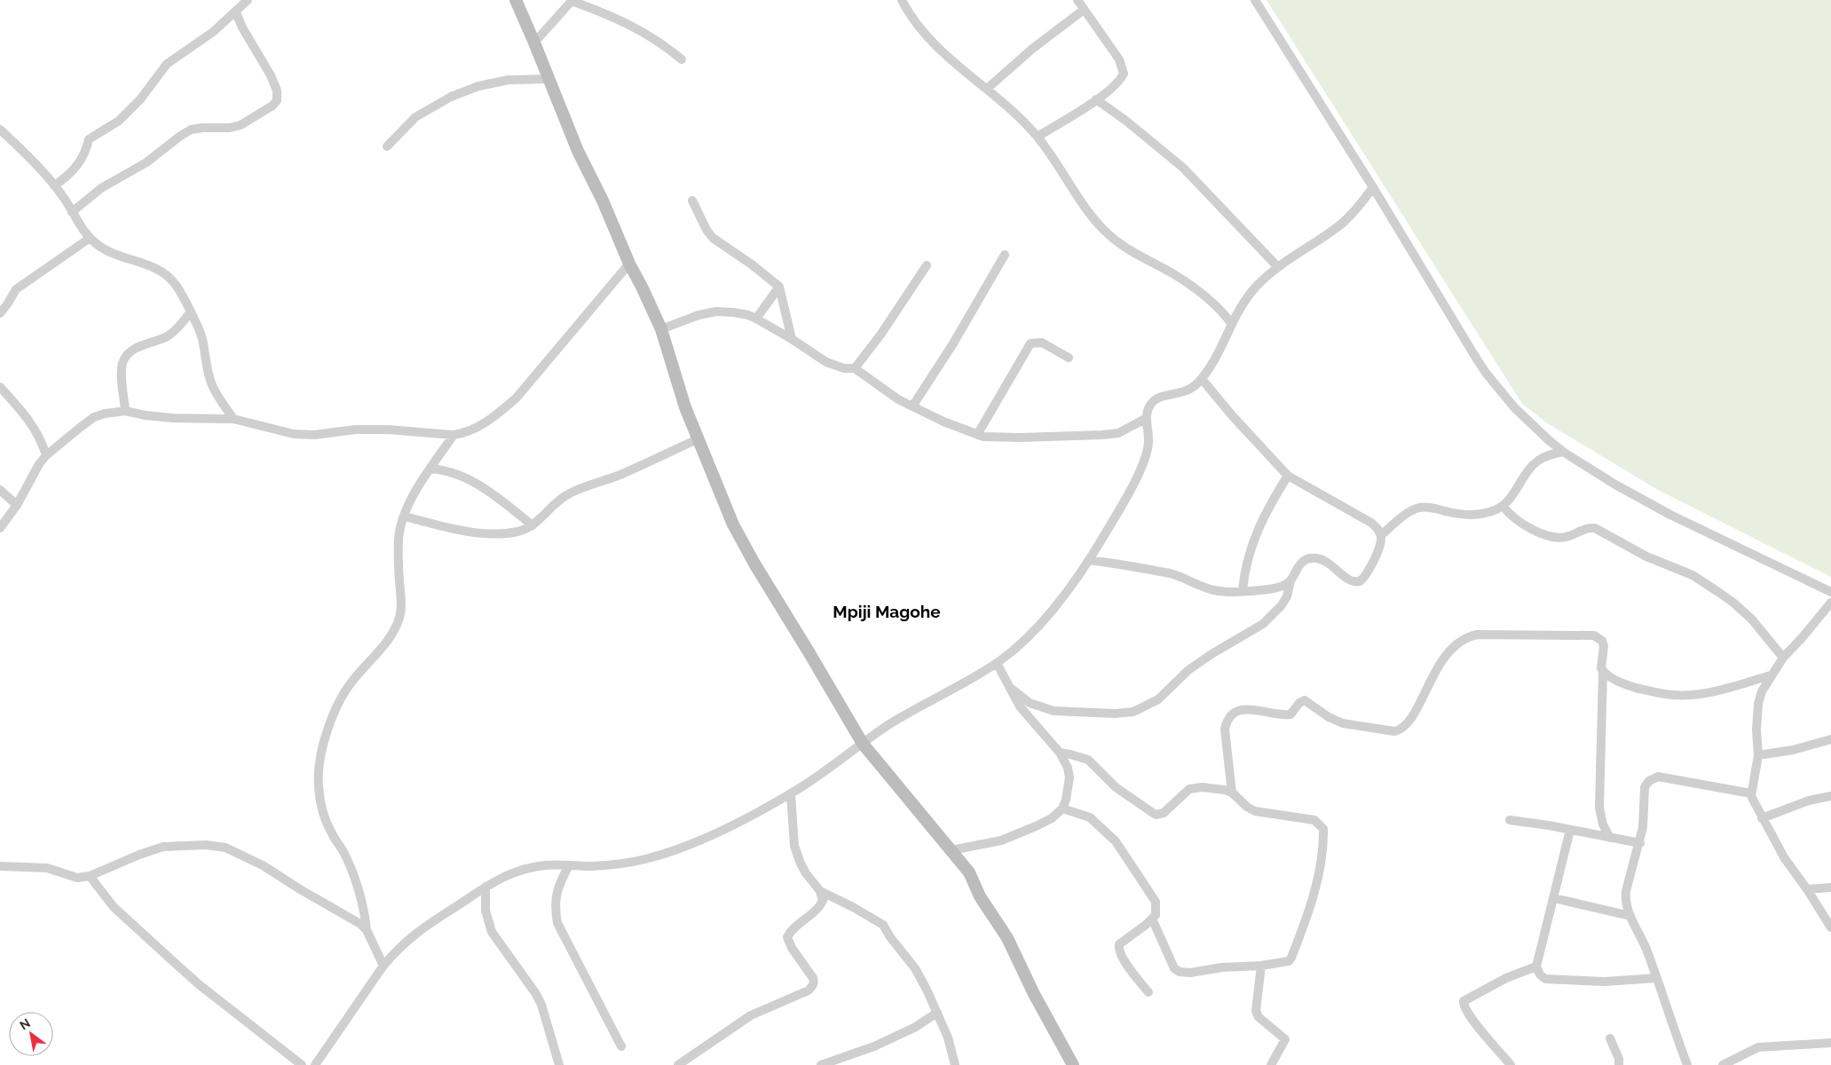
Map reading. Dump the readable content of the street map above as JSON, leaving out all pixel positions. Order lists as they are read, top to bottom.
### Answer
{
  "districts": ["Mpiji Magohe"],
  "north": "top left"
}
